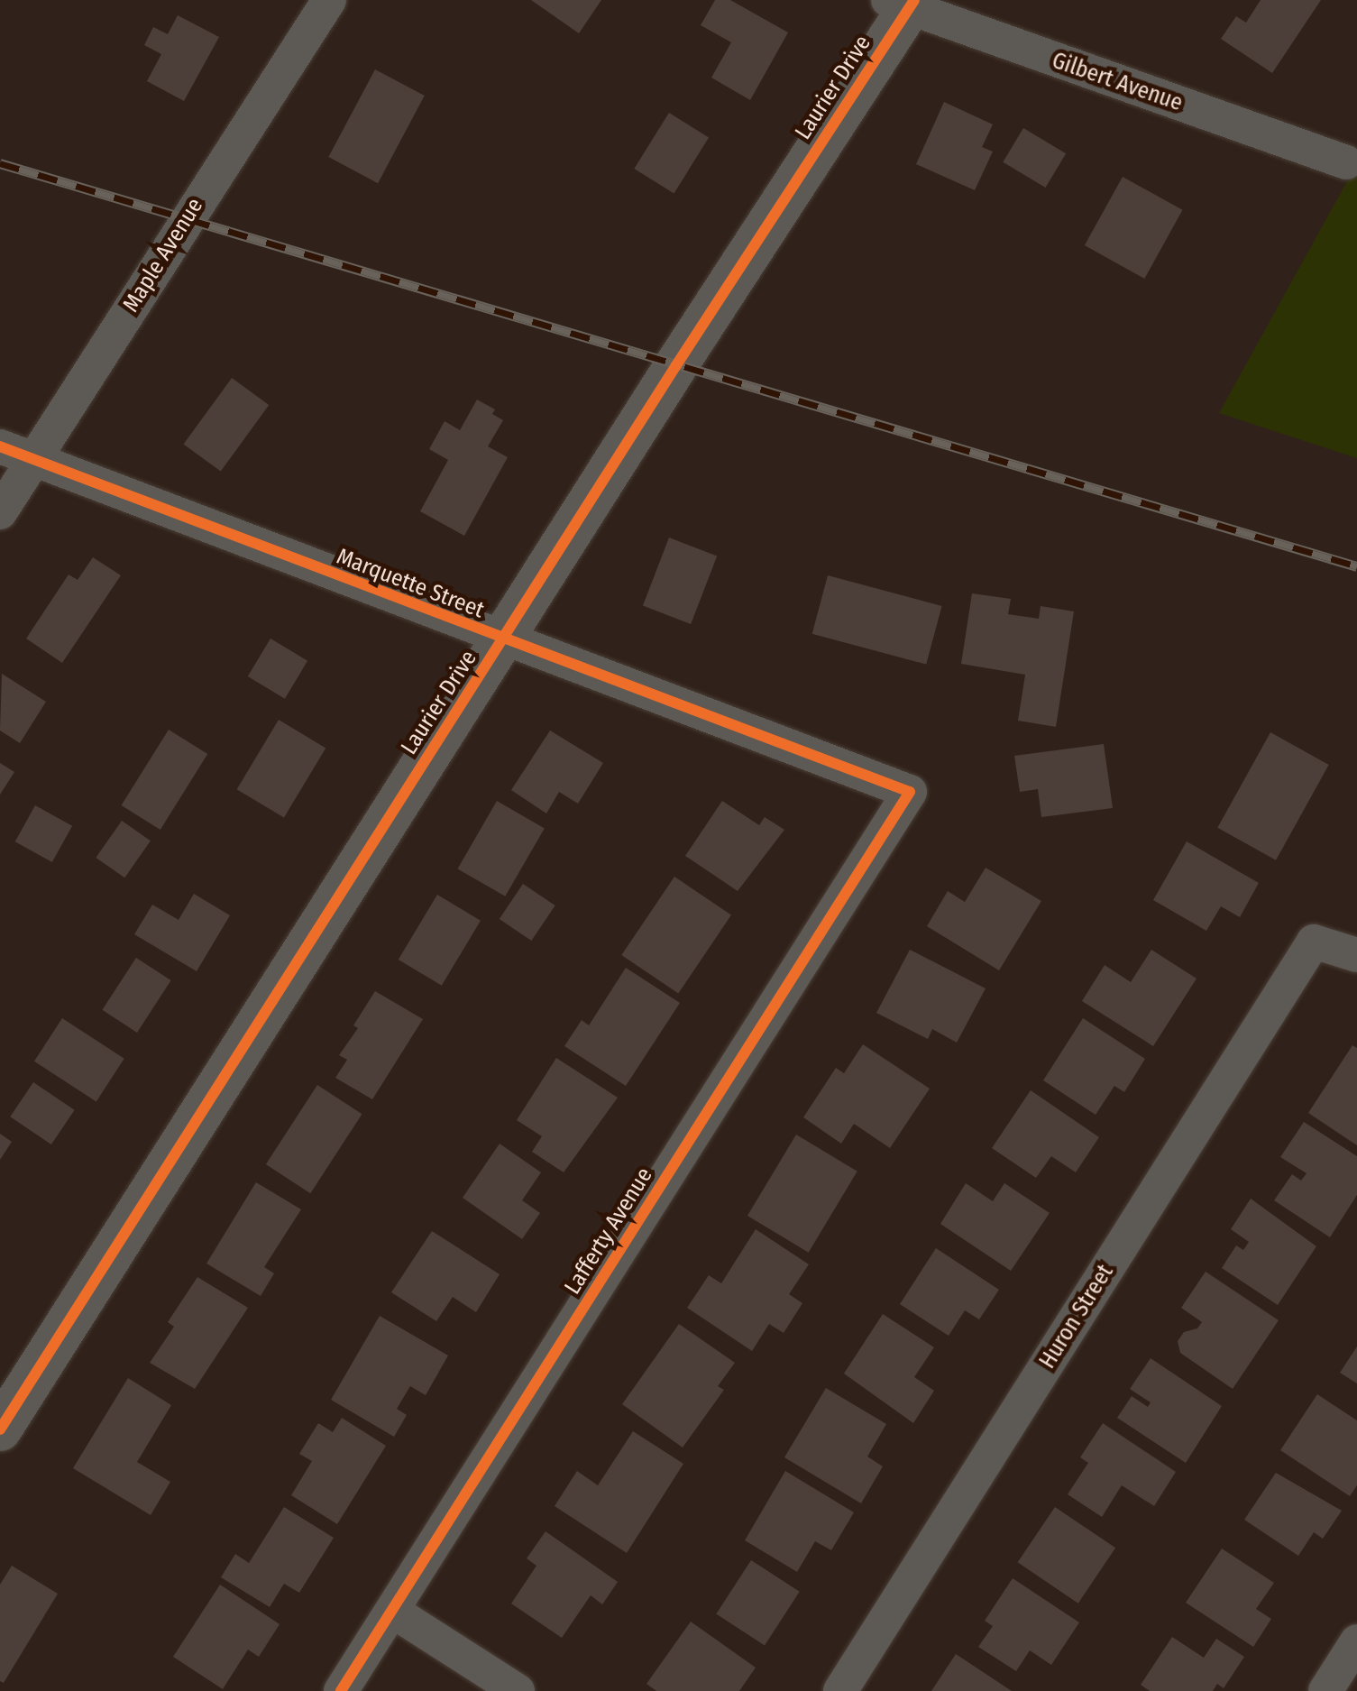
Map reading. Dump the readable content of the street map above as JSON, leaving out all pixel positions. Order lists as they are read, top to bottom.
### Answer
{
  "streets": {
    "street": [
      "Gilbert Avenue",
      "Laurier Drive",
      "Maple Avenue",
      "Marquette Street",
      "Lafferty Avenue",
      "Huron Street"
    ]
  },
  "crossings": [
    ["Gilbert Avenue", "Laurier Drive"],
    ["Laurier Drive", "Marquette Street"],
    ["Maple Avenue", "Marquette Street"],
    ["Marquette Street", "Lafferty Avenue"]
  ]
}
